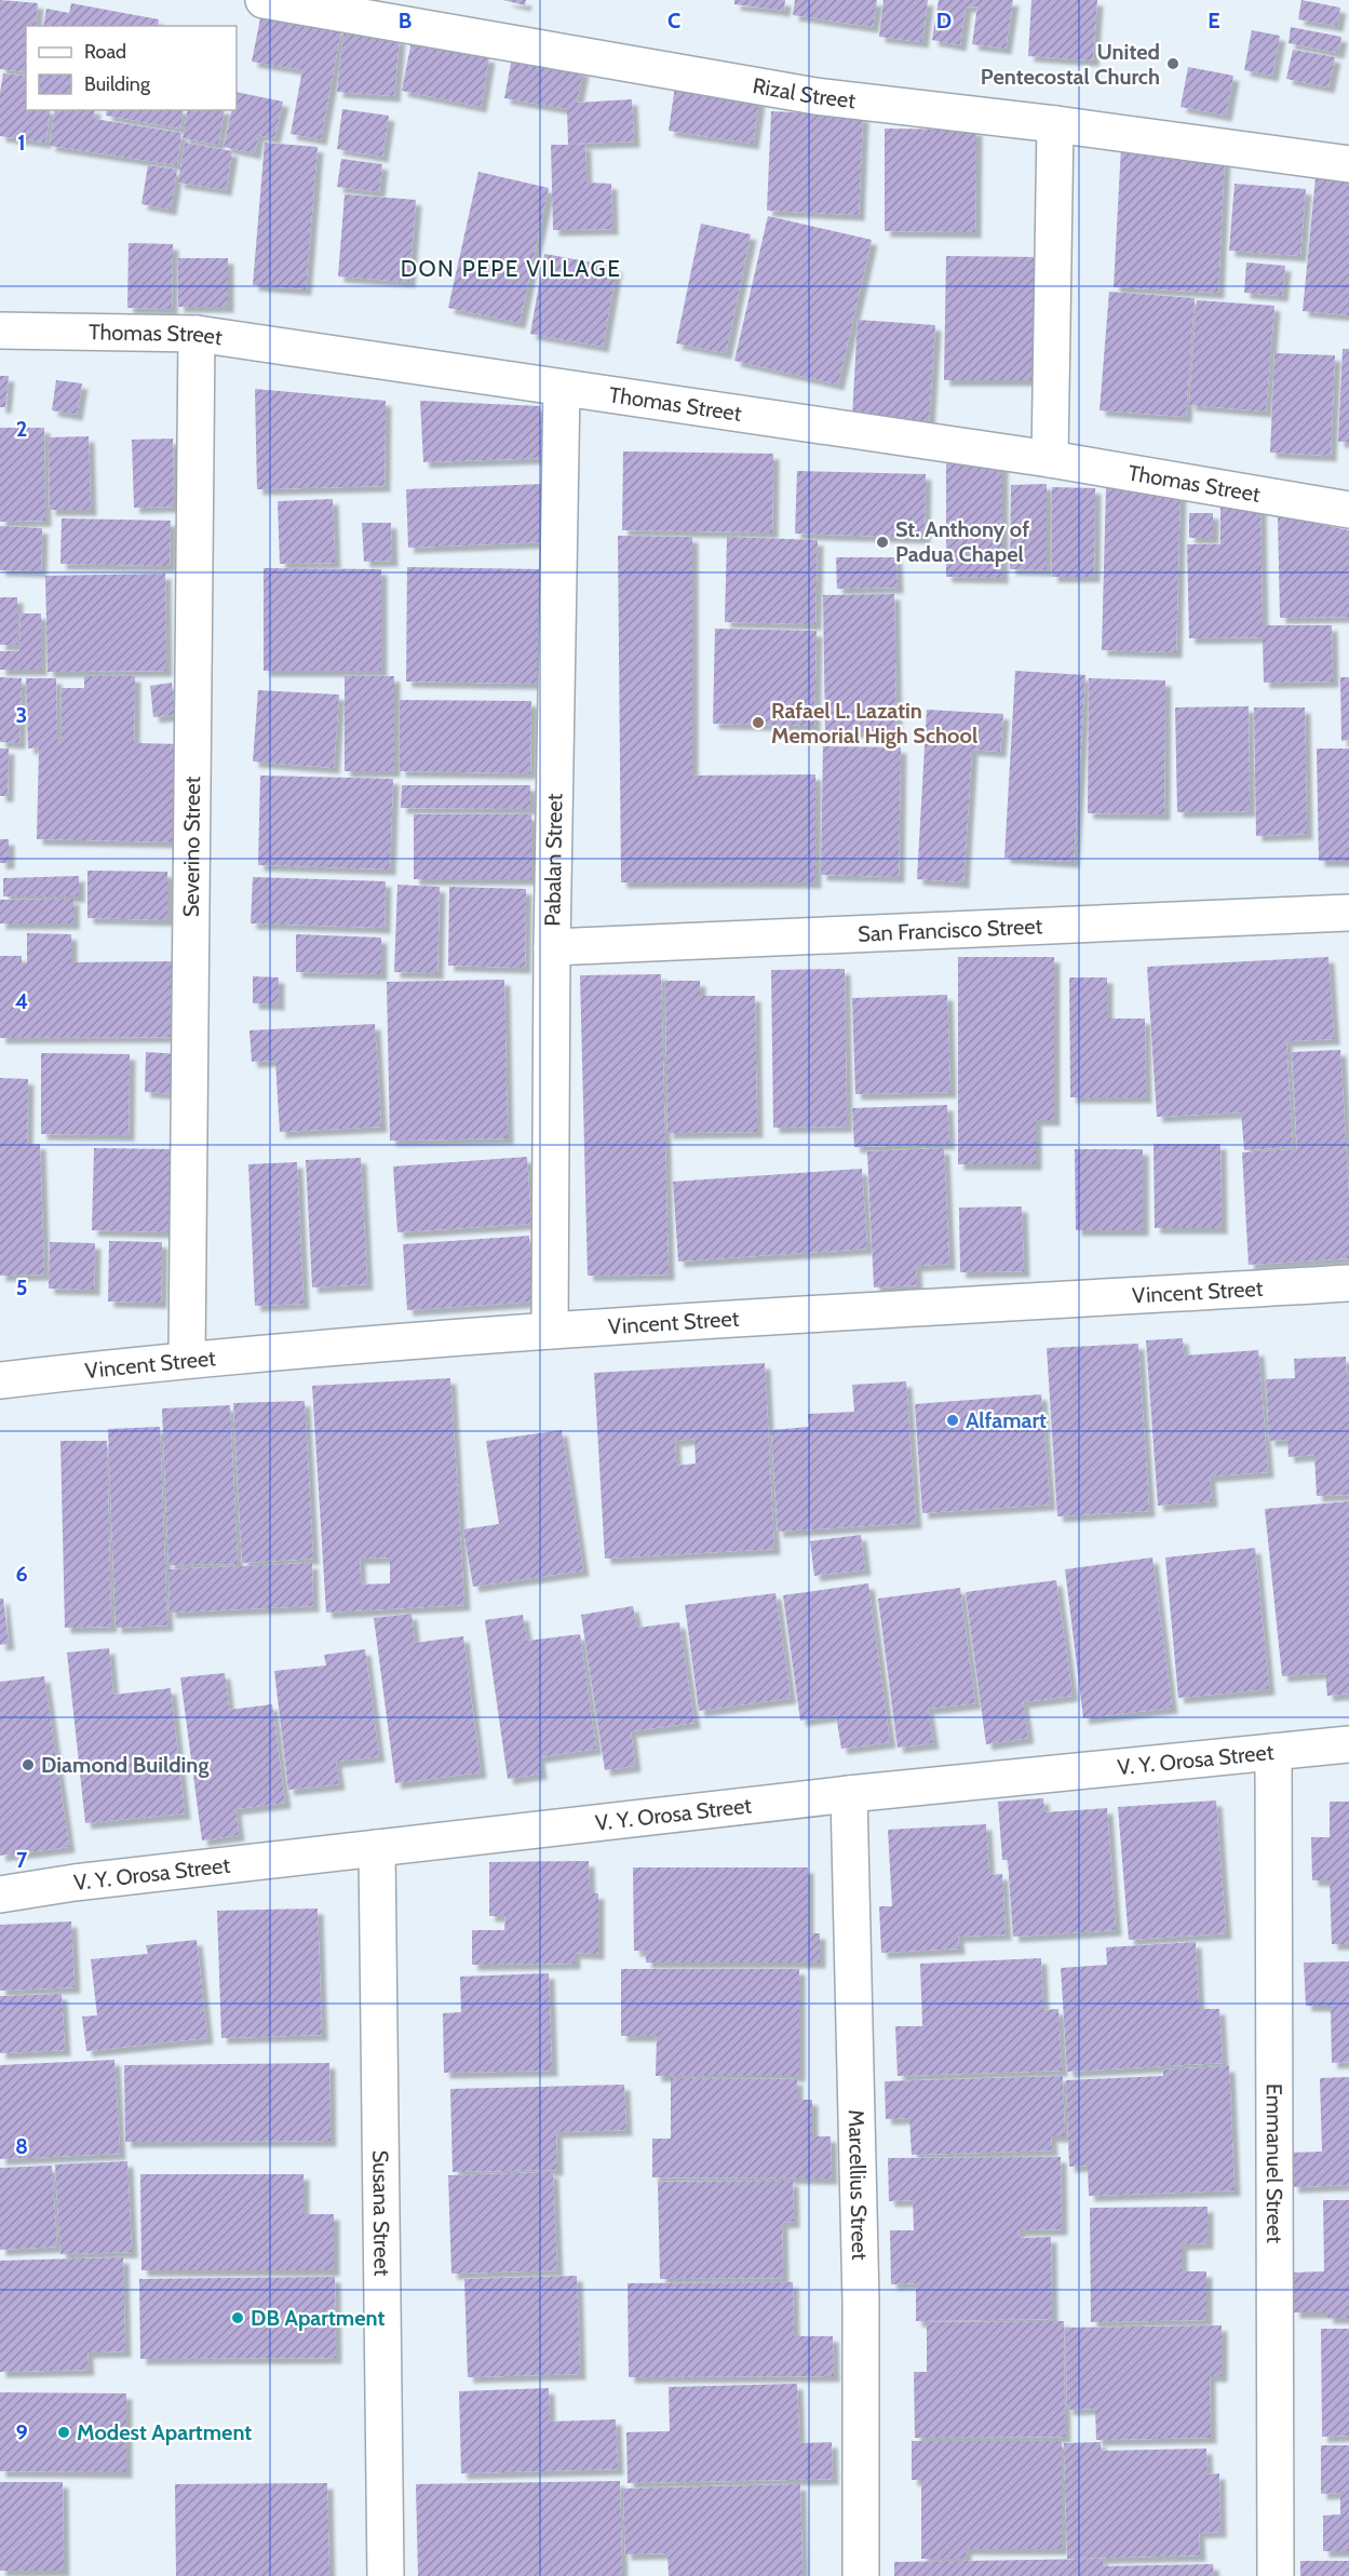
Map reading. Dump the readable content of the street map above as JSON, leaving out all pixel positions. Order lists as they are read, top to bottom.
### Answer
{
  "streets": {
    "street": [
      "Rizal Street",
      "Thomas Street",
      "Severino Street",
      "Pabalan Street",
      "San Francisco Street",
      "Vincent Street",
      "V. Y. Orosa Street",
      "Emmanuel Street",
      "Marcellius Street",
      "Susana Street"
    ]
  },
  "crossings": [
    ["Thomas Street", "Severino Street"],
    ["Thomas Street", "Pabalan Street"],
    ["Severino Street", "Vincent Street"],
    ["Pabalan Street", "San Francisco Street"],
    ["Pabalan Street", "Vincent Street"],
    ["V. Y. Orosa Street", "Emmanuel Street"],
    ["V. Y. Orosa Street", "Marcellius Street"],
    ["V. Y. Orosa Street", "Susana Street"]
  ],
  "districts": ["DON PEPE VILLAGE"],
  "places": [
    "United Pentecostal Church",
    "St. Anthony of Padua Chapel",
    "Rafael L. Lazatin Memorial High School",
    "Alfamart",
    "Diamond Building",
    "DB Apartment",
    "Modest Apartment"
  ],
  "legend": ["Road", "Building"],
  "grid": {
    "columns": [
      "B",
      "C",
      "D",
      "E"
    ],
    "rows": [
      "1",
      "2",
      "3",
      "4",
      "5",
      "6",
      "7",
      "8",
      "9"
    ]
  }
}
